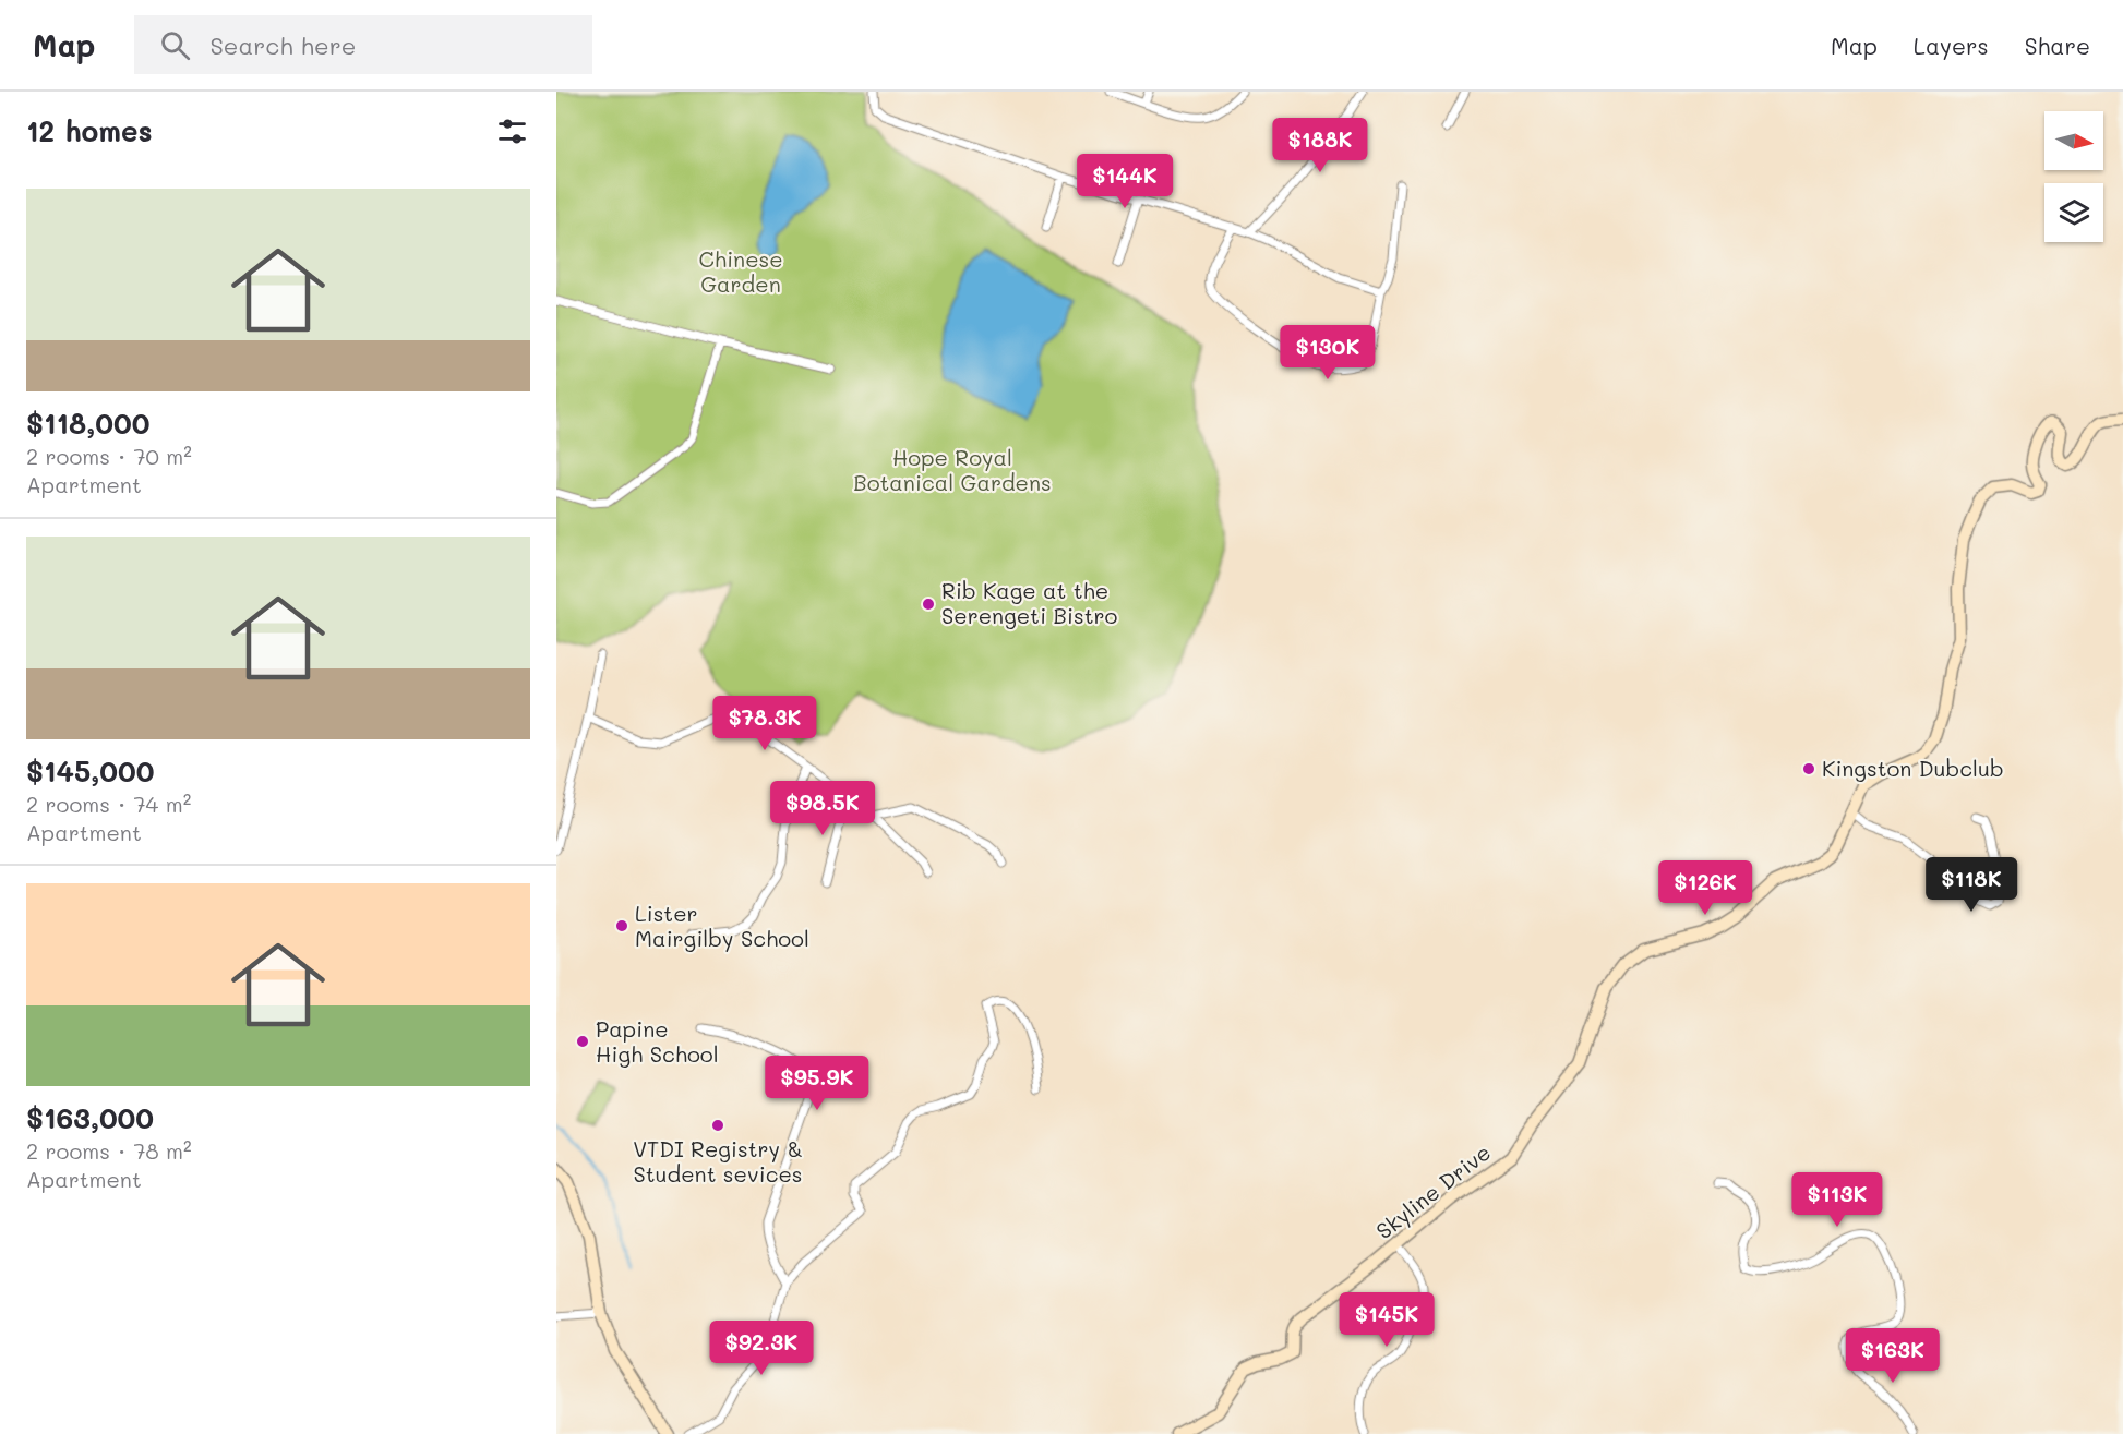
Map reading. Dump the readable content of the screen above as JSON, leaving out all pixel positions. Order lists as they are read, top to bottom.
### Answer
{
  "streets": {
    "street": ["Skyline Drive"]
  },
  "parks": ["Chinese Garden", "Hope Royal Botanical Gardens"],
  "places": [
    "Rib Kage at the Serengeti Bistro",
    "Kingston Dubclub",
    "Lister Mairgilby School",
    "Papine High School",
    "VTDI Registry & Student sevices"
  ],
  "north": "right",
  "page": {
    "header": "Map",
    "search": "Search here",
    "nav": ["Map", "Layers", "Share"],
    "heading": "12 homes",
    "price": [
      "$188K",
      "$144K",
      "$130K",
      "$78.3K",
      "$98.5K",
      "$118K",
      "$126K",
      "$95.9K",
      "$113K",
      "$145K",
      "$92.3K",
      "$163K"
    ],
    "list": [
      {
        "name": "$118,000",
        "note": "2 rooms · 70 m² · Apartment"
      },
      {
        "name": "$145,000",
        "note": "2 rooms · 74 m² · Apartment"
      },
      {
        "name": "$163,000",
        "note": "2 rooms · 78 m² · Apartment"
      }
    ]
  }
}
